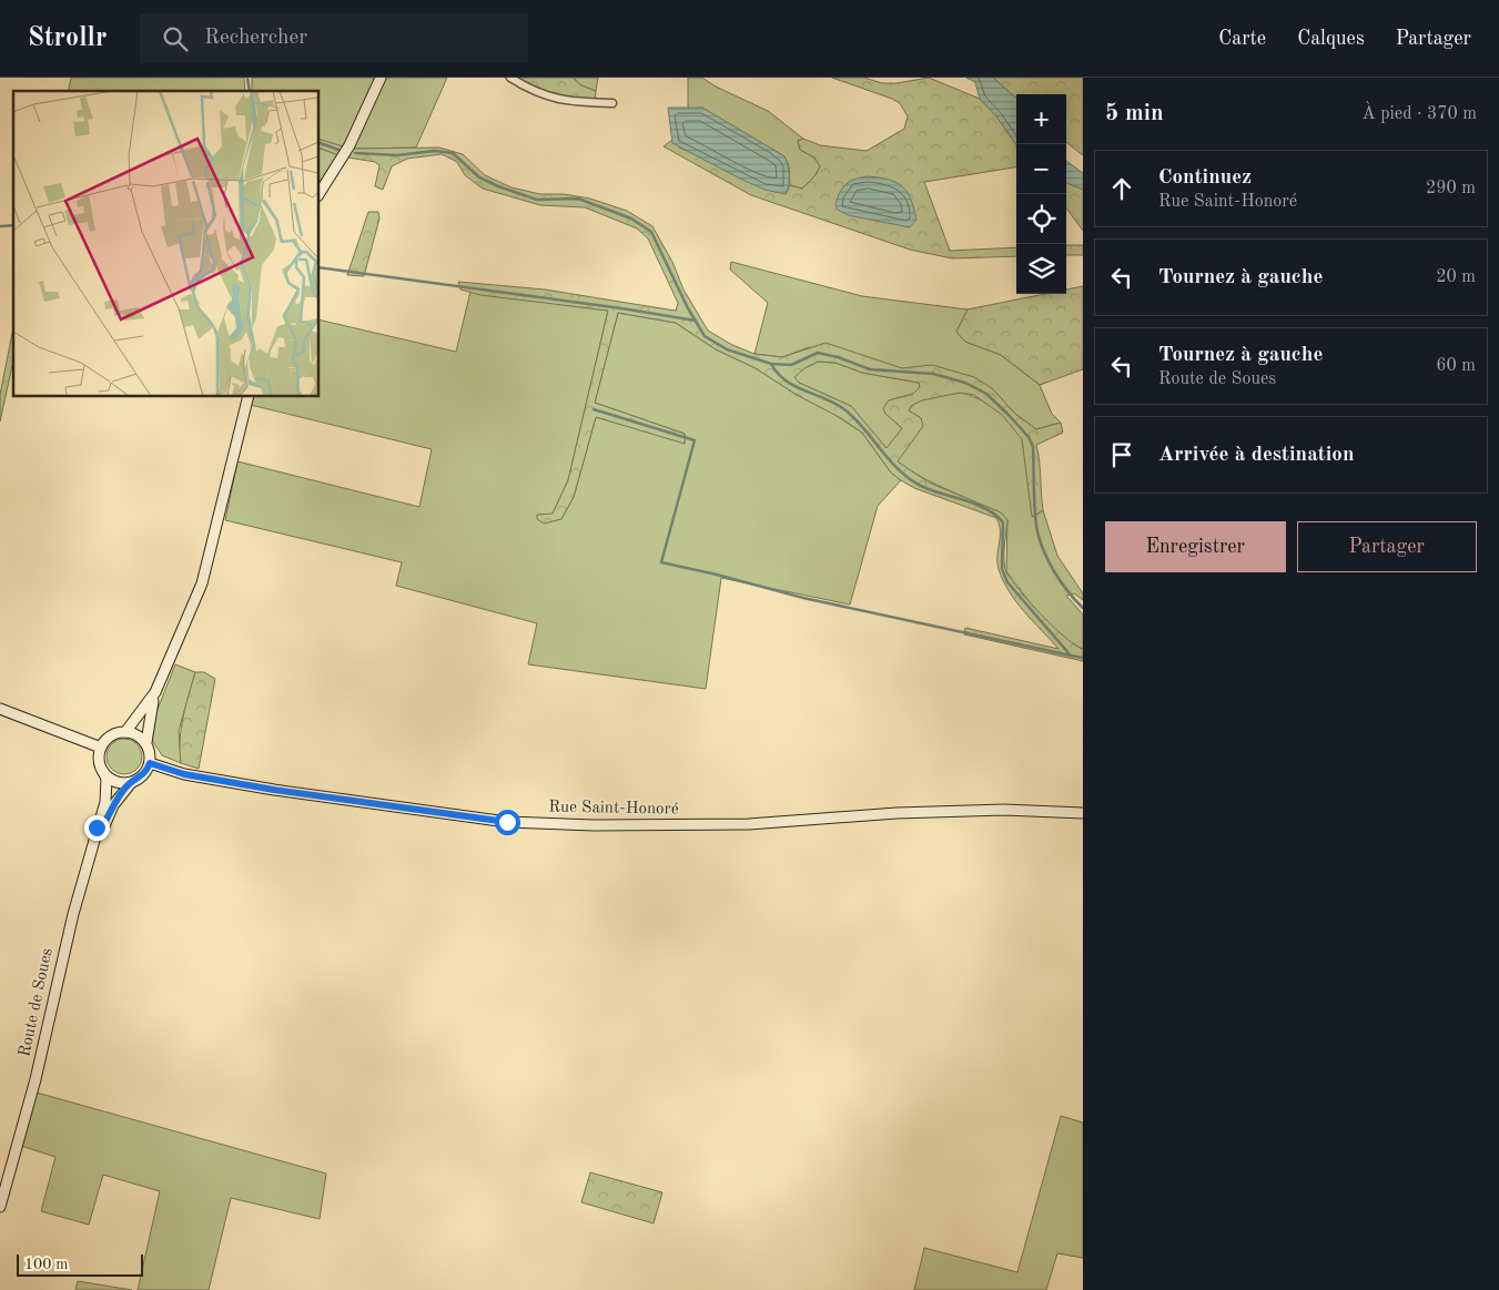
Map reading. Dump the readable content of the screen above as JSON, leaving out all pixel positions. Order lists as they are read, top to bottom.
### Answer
{
  "streets": {
    "main road": ["Rue Saint-Honoré", "Route de Soues"]
  },
  "crossings": [
    ["Rue Saint-Honoré", "Route de Soues"]
  ],
  "scale_bar": "100 m",
  "page": {
    "header": "Strollr",
    "search": "Rechercher",
    "nav": ["Carte", "Calques", "Partager"],
    "heading": ["5 min", "À pied · 370 m"],
    "map_buttons": ["+", "−"],
    "list": [
      ["Continuez", "Rue Saint-Honoré", "290 m"],
      ["Tournez à gauche", "20 m"],
      ["Tournez à gauche", "Route de Soues", "60 m"],
      "Arrivée à destination"
    ],
    "buttons": ["Enregistrer", "Partager"],
    "scale": "100 m"
  }
}
